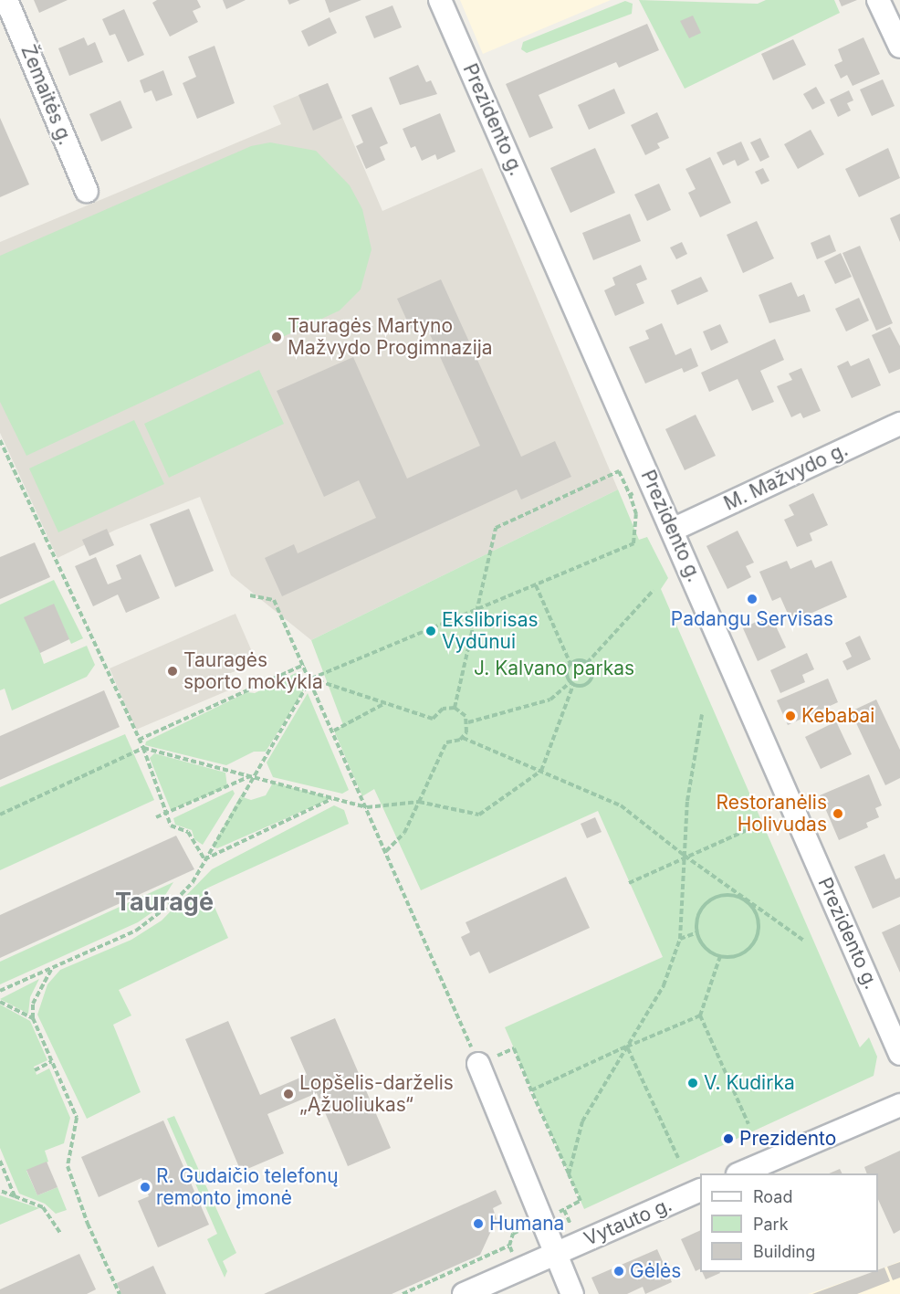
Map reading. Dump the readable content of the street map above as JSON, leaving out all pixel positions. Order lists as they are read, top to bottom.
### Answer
{
  "streets": {
    "street": [
      "Žemaitės g.",
      "Prezidento g.",
      "M. Mažvydo g.",
      "Vytauto g."
    ]
  },
  "crossings": [
    ["Prezidento g.", "M. Mažvydo g."]
  ],
  "districts": ["Tauragė"],
  "parks": ["J. Kalvano parkas"],
  "places": [
    "Tauragės Martyno Mažvydo Progimnazija",
    "Padangu Servisas",
    "Ekslibrisas Vydūnui",
    "Tauragės sporto mokykla",
    "Kebabai",
    "Restoranėlis Holivudas",
    "V. Kudirka",
    "Lopšelis-darželis „Ąžuoliukas“",
    "Prezidento",
    "R. Gudaičio telefonų remonto įmonė",
    "Humana",
    "Gėlės"
  ],
  "legend": ["Road", "Park", "Building"]
}
